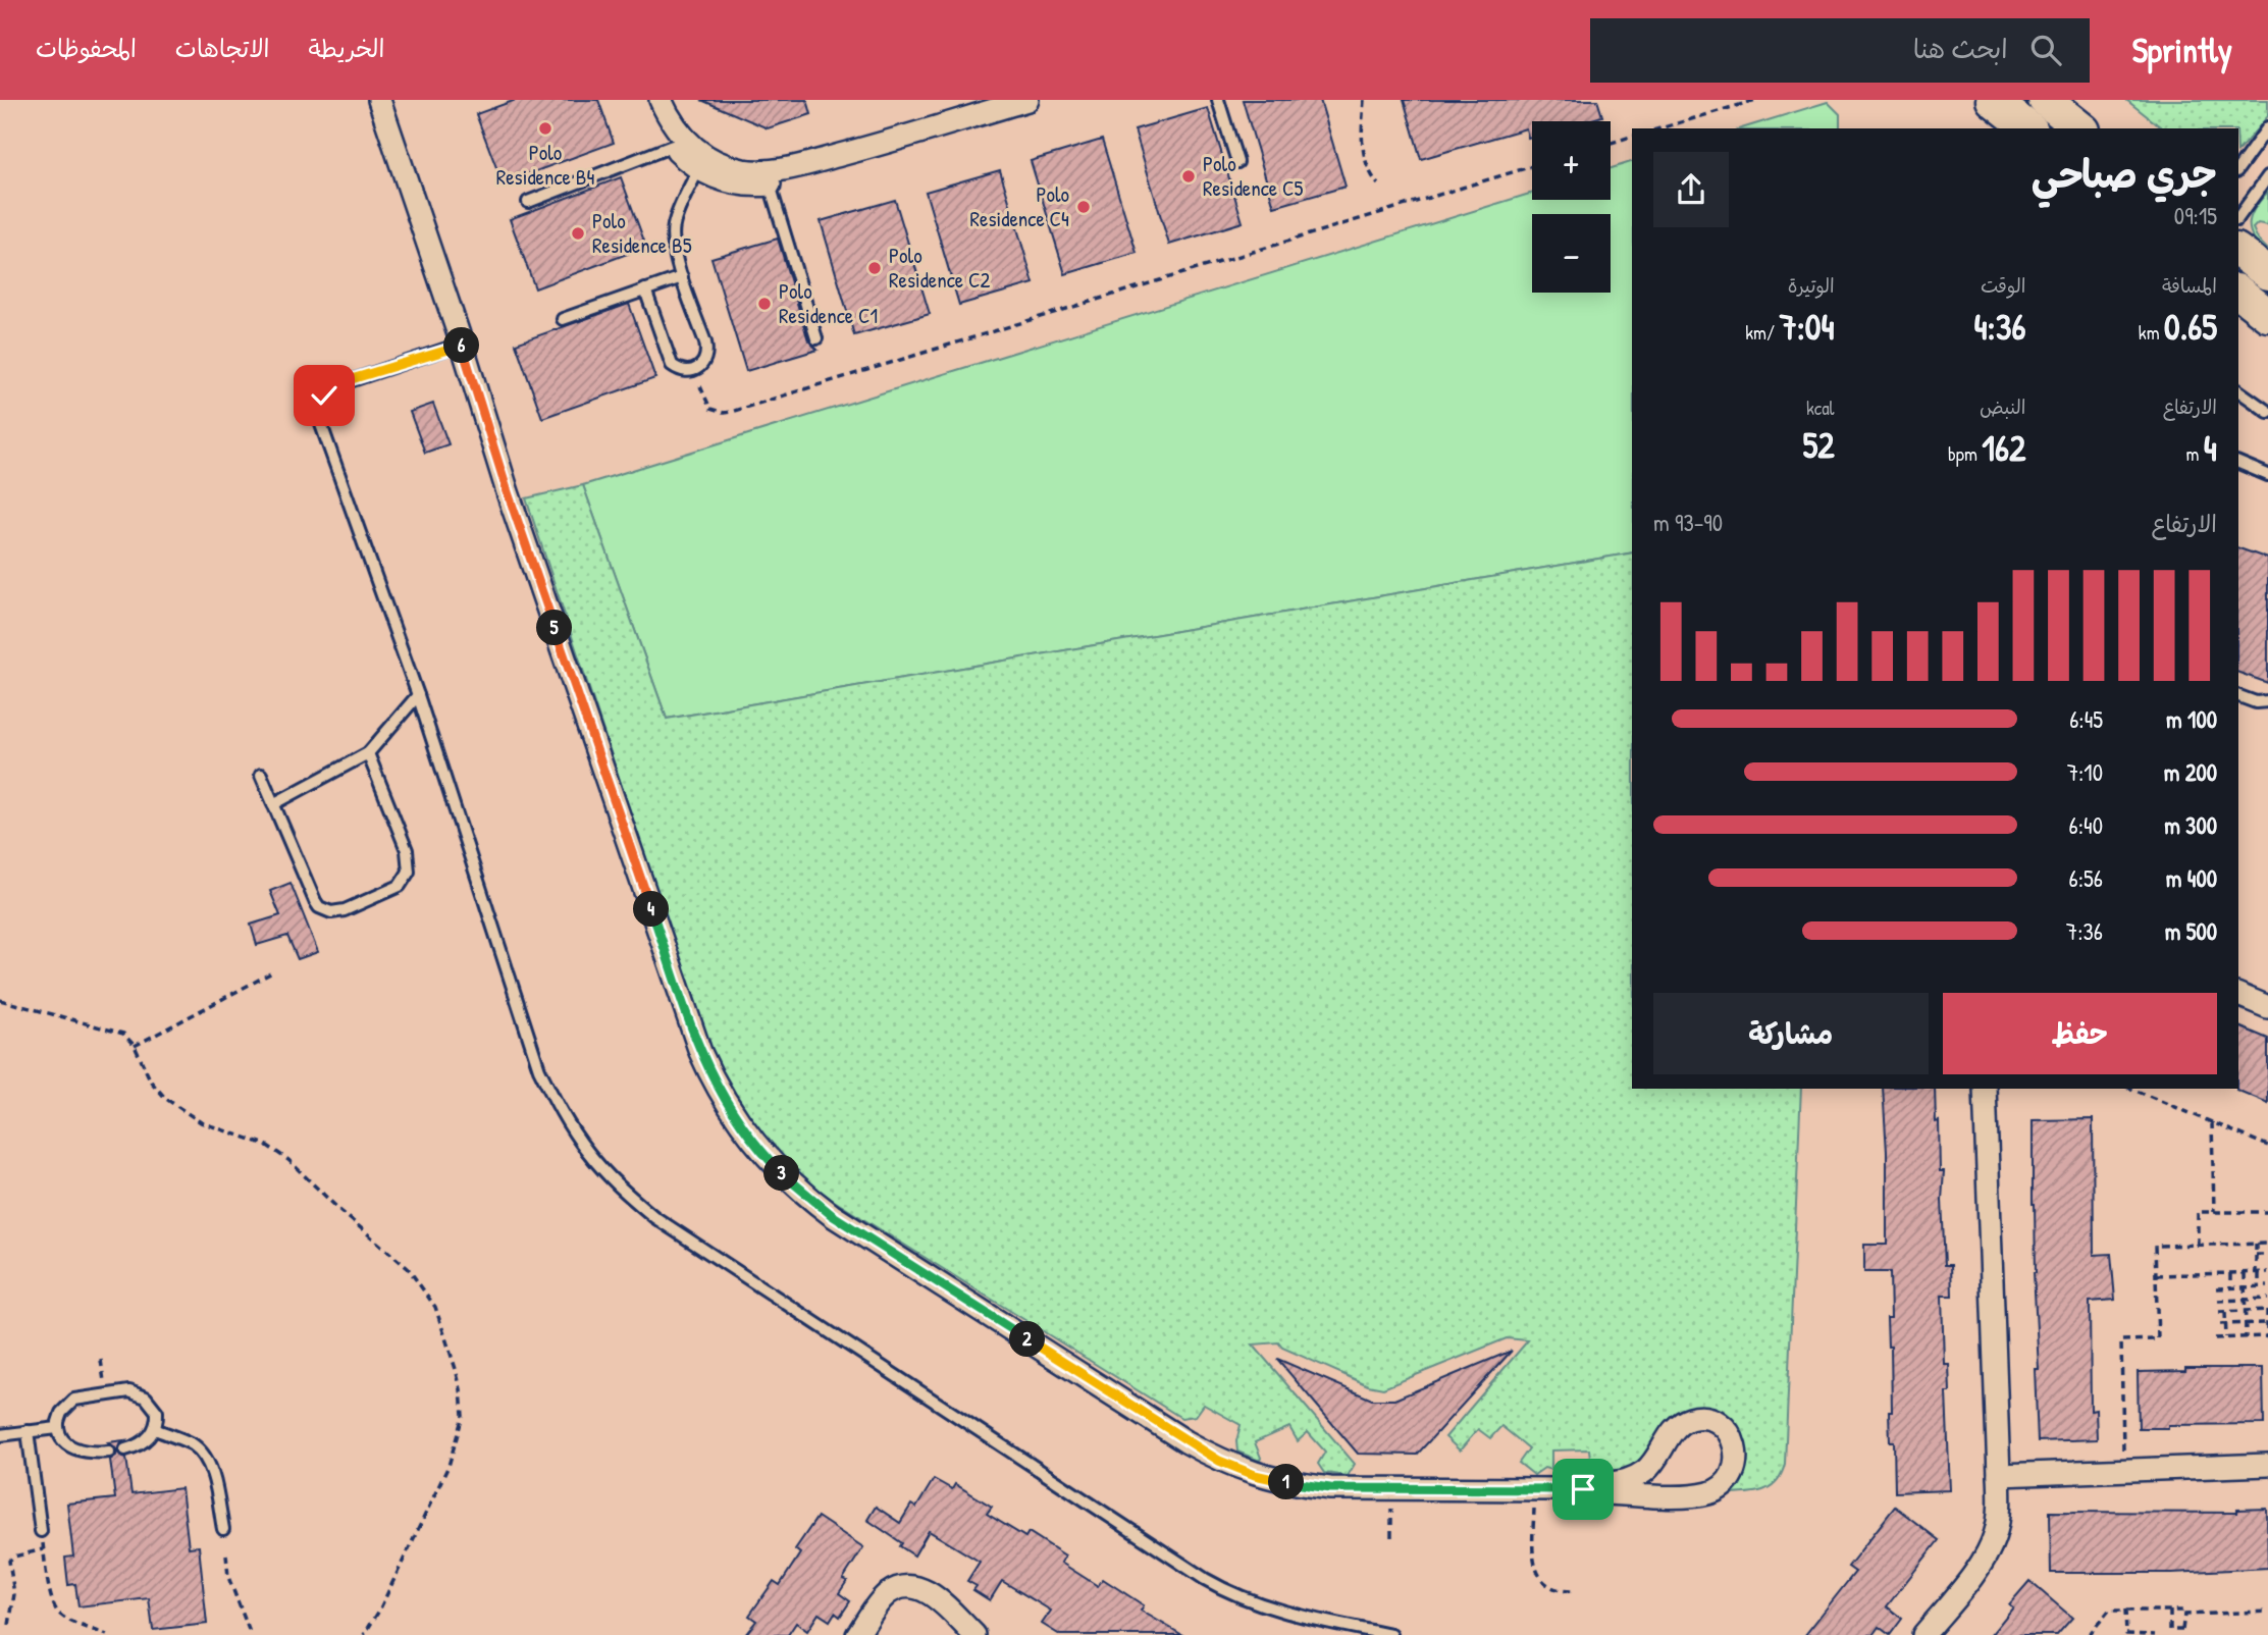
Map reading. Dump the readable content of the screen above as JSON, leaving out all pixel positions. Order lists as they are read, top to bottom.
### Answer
{
  "places": [
    "Polo Residence B4",
    "Polo Residence C5",
    "Polo Residence C4",
    "Polo Residence B5",
    "Polo Residence C2",
    "Polo Residence C1"
  ],
  "page": {
    "header": "Sprintly",
    "search": "ابحث هنا",
    "nav": ["الخريطة", "الاتجاهات", "المحفوظات"],
    "map_buttons": ["+", "−"],
    "heading": ["جري صباحي", "09:15"],
    "stats": [
      ["المسافة", "0.65 km"],
      ["الوقت", "4:36"],
      ["الوتيرة", "7:04 /km"],
      ["الارتفاع", "4 m"],
      ["النبض", "162 bpm"],
      ["kcal", "52"]
    ],
    "pins": [
      "6",
      "5",
      "4",
      "3",
      "2",
      "1"
    ],
    "chart": ["الارتفاع", "90–93 m"],
    "list": [
      {
        "name": "100 m",
        "note": "6:45"
      },
      {
        "name": "200 m",
        "note": "7:10"
      },
      {
        "name": "300 m",
        "note": "6:40"
      },
      {
        "name": "400 m",
        "note": "6:56"
      },
      {
        "name": "500 m",
        "note": "7:36"
      }
    ],
    "buttons": ["حفظ", "مشاركة"]
  }
}
